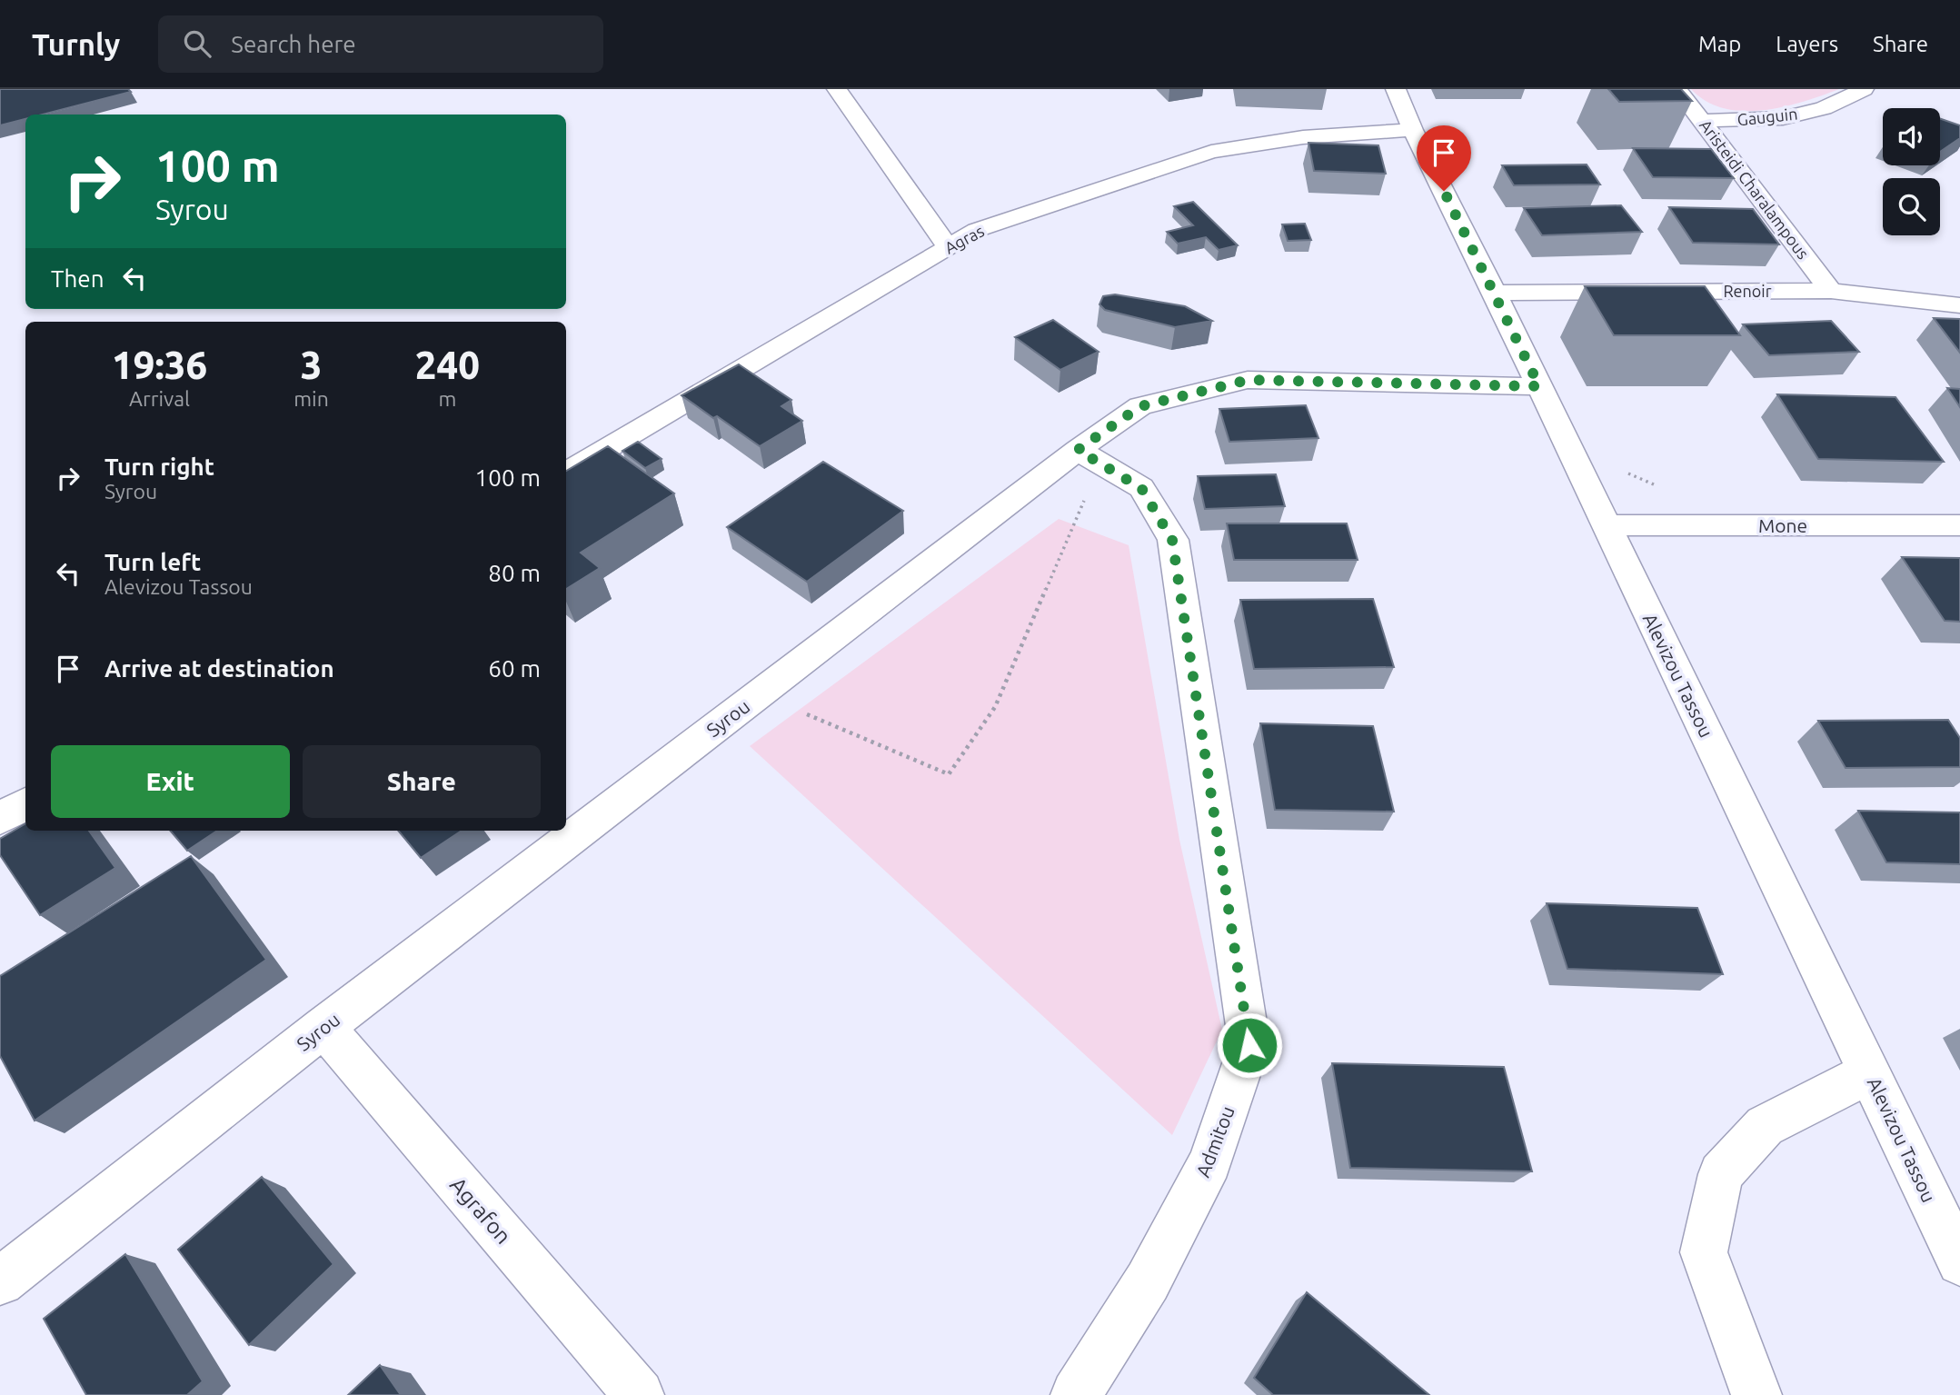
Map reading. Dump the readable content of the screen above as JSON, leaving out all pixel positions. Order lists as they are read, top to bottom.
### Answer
{
  "streets": {
    "street": [
      "Gauguin",
      "Aristeidi Charalampous",
      "Agras",
      "Renoir",
      "Mone",
      "Alevizou Tassou",
      "Syrou",
      "Admitou",
      "Agrafon"
    ]
  },
  "crossings": [
    ["Gauguin", "Aristeidi Charalampous"],
    ["Aristeidi Charalampous", "Renoir"],
    ["Agras", "Alevizou Tassou"],
    ["Renoir", "Alevizou Tassou"],
    ["Mone", "Alevizou Tassou"],
    ["Alevizou Tassou", "Syrou"],
    ["Syrou", "Admitou"],
    ["Syrou", "Agrafon"]
  ],
  "page": {
    "header": "Turnly",
    "search": "Search here",
    "nav": ["Map", "Layers", "Share"],
    "turn": ["100 m", "Syrou"],
    "then": "Then",
    "eta": [
      "19:36",
      "Arrival",
      "3",
      "min",
      "240",
      "m"
    ],
    "list": [
      {
        "name": "Turn right",
        "note": "Syrou",
        "value": "100 m"
      },
      {
        "name": "Turn left",
        "note": "Alevizou Tassou",
        "value": "80 m"
      },
      {
        "name": "Arrive at destination",
        "value": "60 m"
      }
    ],
    "buttons": ["Exit", "Share"]
  }
}
